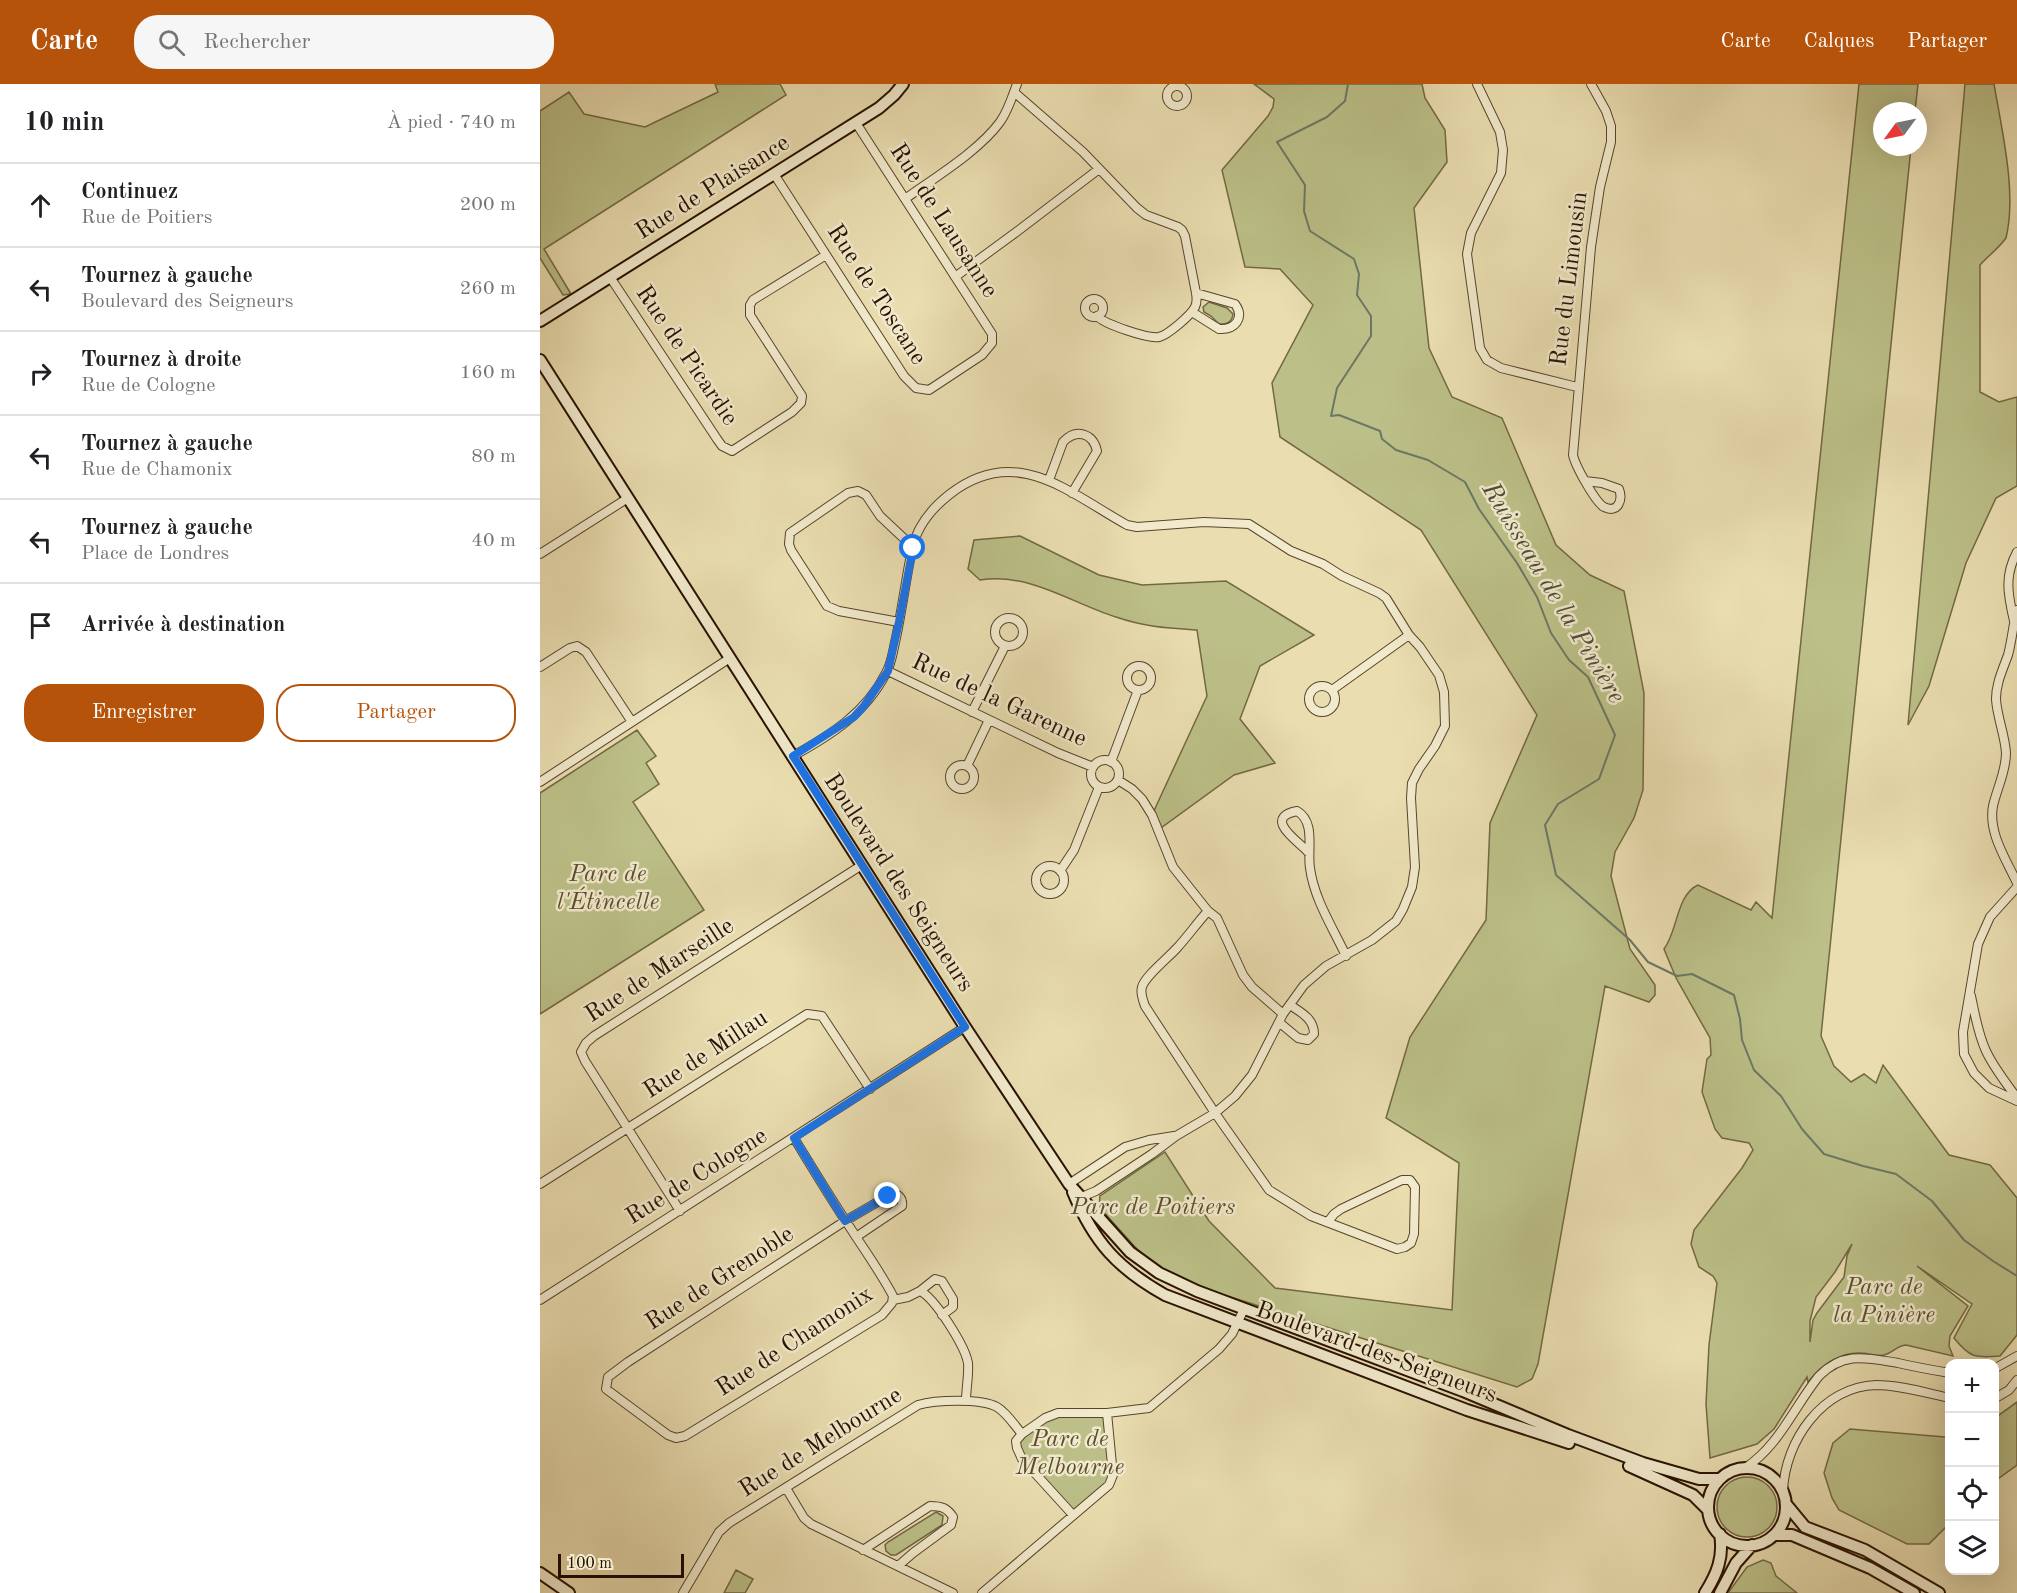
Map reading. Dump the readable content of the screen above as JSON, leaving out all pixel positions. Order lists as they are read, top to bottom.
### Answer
{
  "streets": {
    "street": [
      "Rue de Plaisance",
      "Rue de Lausanne",
      "Rue du Limousin",
      "Rue de Toscane",
      "Rue de Picardie",
      "Rue de la Garenne",
      "Boulevard des Seigneurs",
      "Rue de Marseille",
      "Rue de Millau",
      "Rue de Cologne",
      "Rue de Grenoble",
      "Rue de Chamonix",
      "Rue de Melbourne"
    ]
  },
  "crossings": [
    ["Rue de Plaisance", "Rue de Lausanne"],
    ["Rue de Plaisance", "Rue de Toscane"],
    ["Rue de Plaisance", "Rue de Picardie"],
    ["Rue de Lausanne", "Rue de Toscane"],
    ["Rue de Toscane", "Rue de Picardie"],
    ["Boulevard des Seigneurs", "Rue de Marseille"],
    ["Boulevard des Seigneurs", "Rue de Cologne"],
    ["Rue de Marseille", "Rue de Millau"],
    ["Rue de Marseille", "Rue de Cologne"],
    ["Rue de Millau", "Rue de Cologne"],
    ["Rue de Cologne", "Rue de Chamonix"],
    ["Rue de Grenoble", "Rue de Chamonix"]
  ],
  "water": ["Ruisseau de la Pinière"],
  "parks": [
    "Parc de l'Étincelle",
    "Parc de Poitiers",
    "Parc de la Pinière",
    "Parc de Melbourne"
  ],
  "scale_bar": "100 m",
  "north": "bottom left",
  "page": {
    "header": "Carte",
    "search": "Rechercher",
    "nav": ["Carte", "Calques", "Partager"],
    "heading": ["10 min", "À pied · 740 m"],
    "list": [
      ["Continuez", "Rue de Poitiers", "200 m"],
      ["Tournez à gauche", "Boulevard des Seigneurs", "260 m"],
      ["Tournez à droite", "Rue de Cologne", "160 m"],
      ["Tournez à gauche", "Rue de Chamonix", "80 m"],
      ["Tournez à gauche", "Place de Londres", "40 m"],
      "Arrivée à destination"
    ],
    "buttons": ["Enregistrer", "Partager"],
    "map_buttons": ["+", "−"],
    "scale": "100 m"
  }
}
